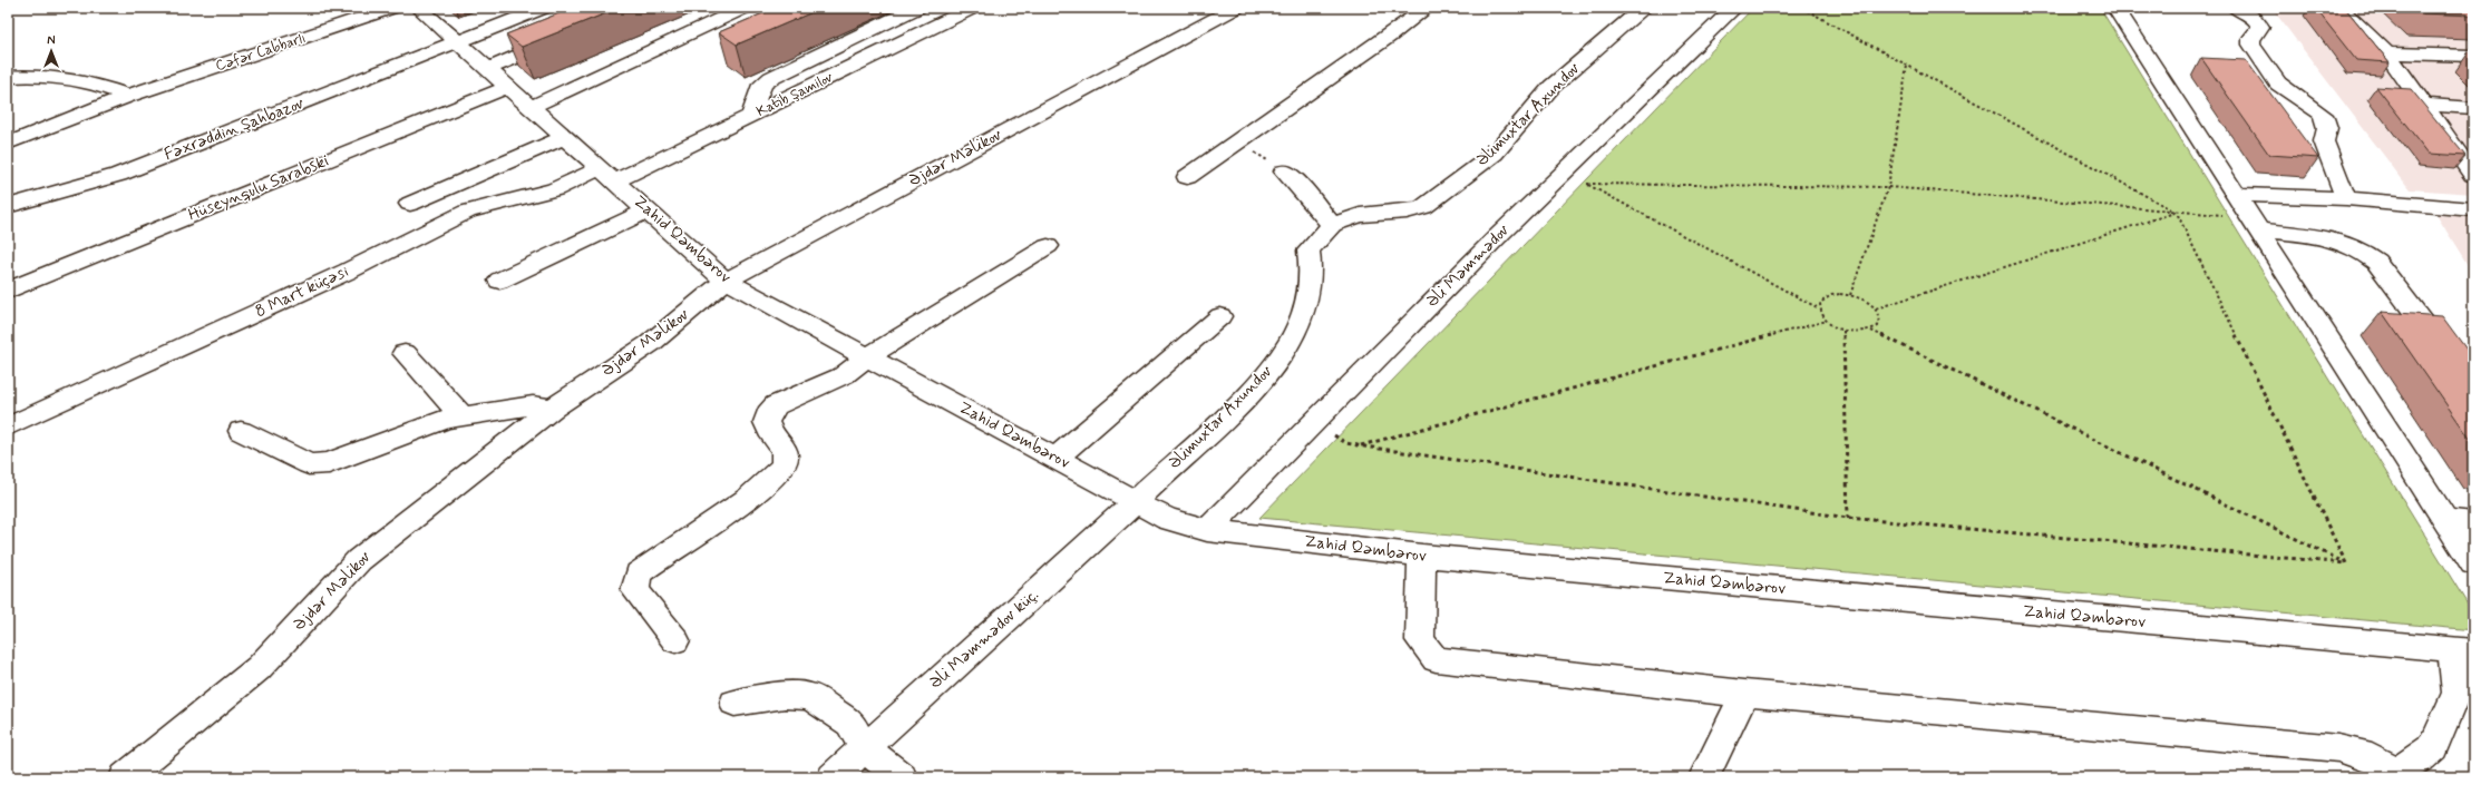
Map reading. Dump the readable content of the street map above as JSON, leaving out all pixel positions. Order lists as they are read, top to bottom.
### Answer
{
  "streets": {
    "street": [
      "Cəfər Cabbarlı",
      "Katib Şamilov",
      "Əlimuxtar Axundov",
      "Fəxrəddin Şahbazov",
      "Əjdər Məlikov",
      "Hüseynqulu Sarabski",
      "Zahid Qəmbərov",
      "Əli Məmmədov",
      "8 Mart küçəsi",
      "Əli Məmmədov küç."
    ]
  },
  "crossings": [
    ["Katib Şamilov", "Zahid Qəmbərov"],
    ["Katib Şamilov", "8 Mart küçəsi"],
    ["Əlimuxtar Axundov", "Zahid Qəmbərov"],
    ["Əlimuxtar Axundov", "Əli Məmmədov küç."],
    ["Fəxrəddin Şahbazov", "Zahid Qəmbərov"],
    ["Əjdər Məlikov", "Zahid Qəmbərov"],
    ["Hüseynqulu Sarabski", "Zahid Qəmbərov"],
    ["Zahid Qəmbərov", "Əli Məmmədov"],
    ["Zahid Qəmbərov", "8 Mart küçəsi"],
    ["Zahid Qəmbərov", "Əli Məmmədov küç."]
  ],
  "north": "top"
}
